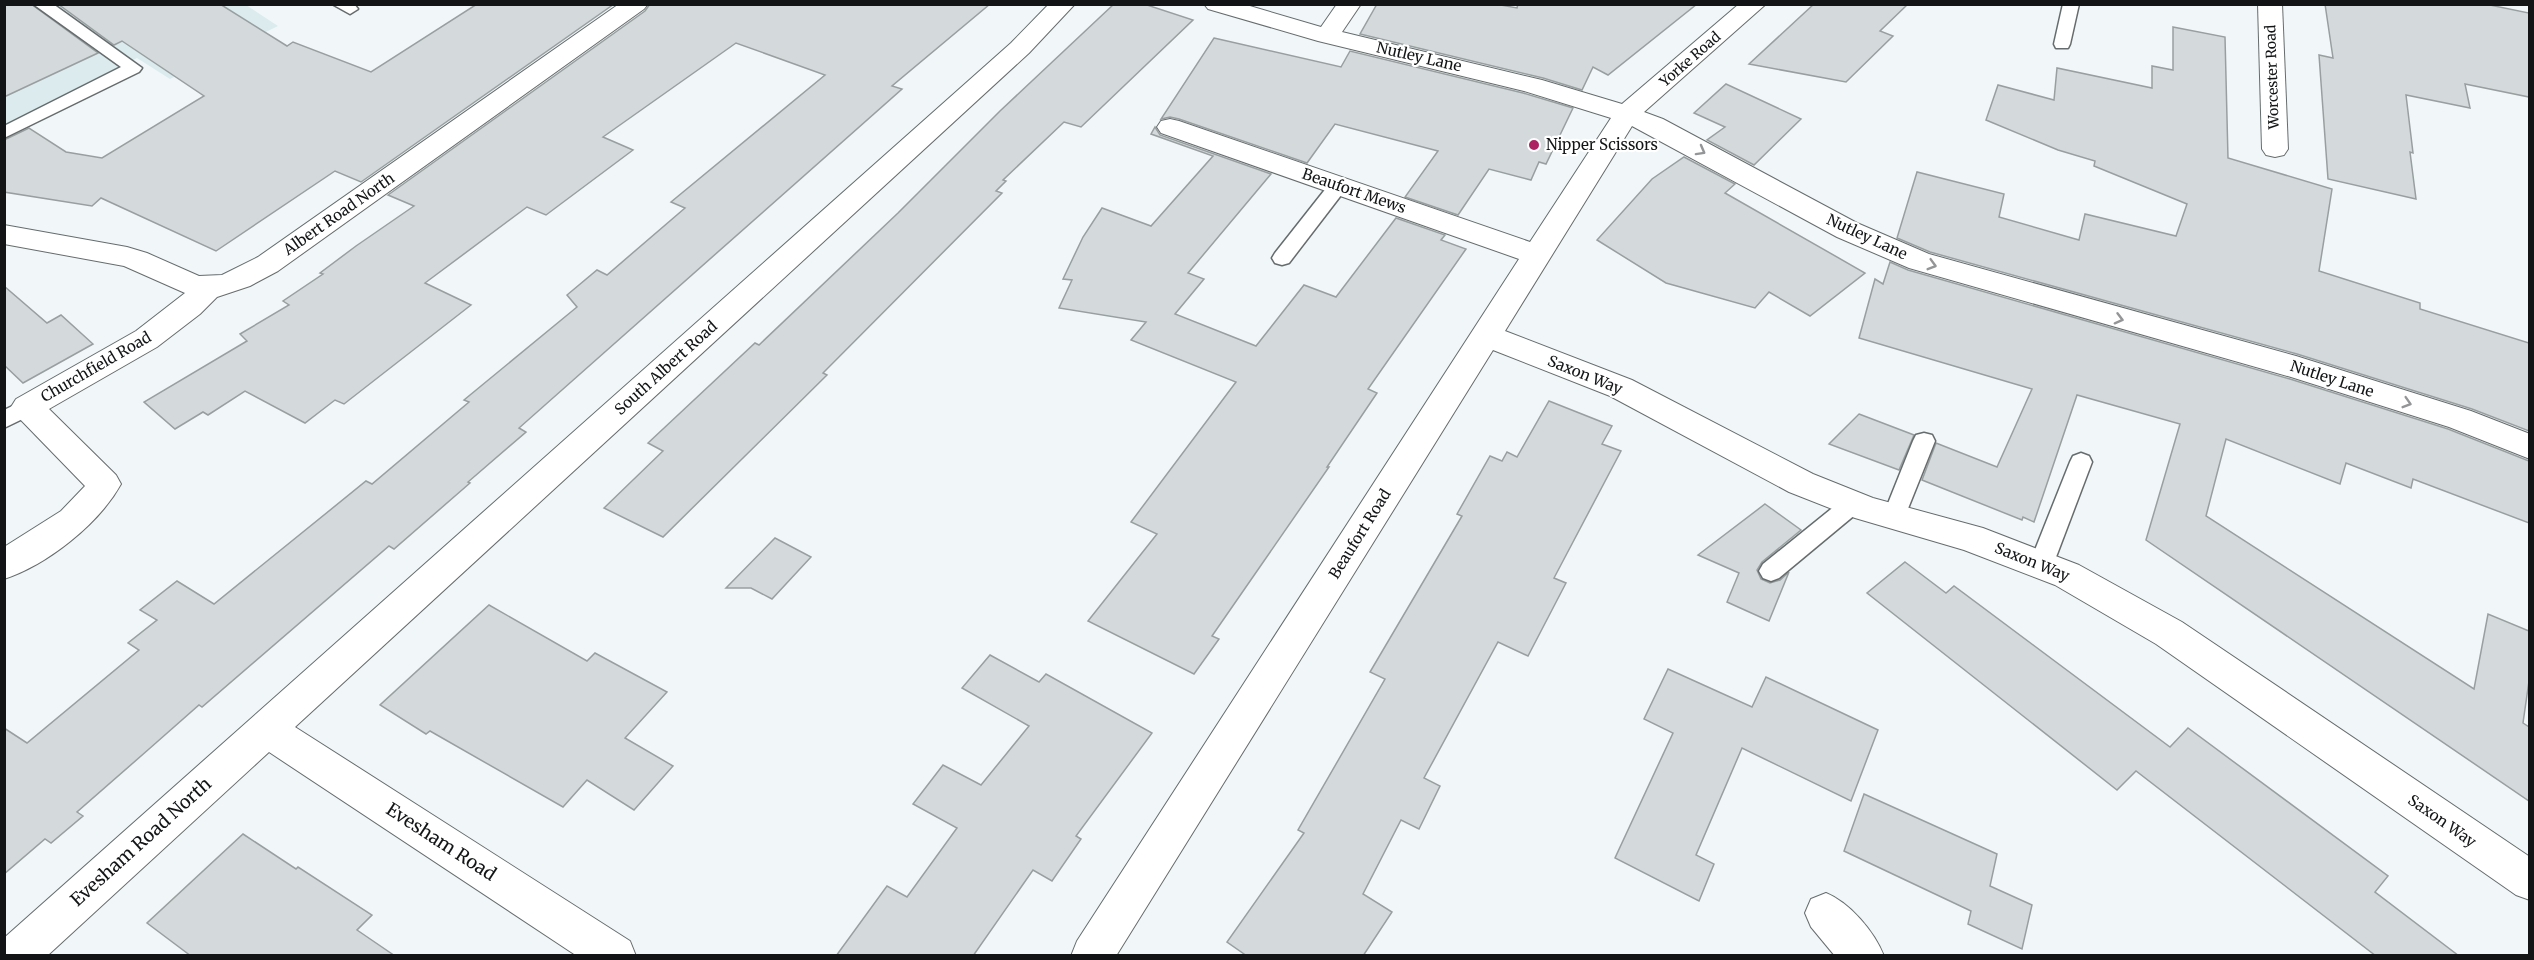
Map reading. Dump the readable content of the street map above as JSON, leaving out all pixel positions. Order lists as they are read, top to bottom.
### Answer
{
  "streets": {
    "street": [
      "Nutley Lane",
      "Yorke Road",
      "Worcester Road",
      "Beaufort Mews",
      "Albert Road North",
      "Churchfield Road",
      "South Albert Road",
      "Saxon Way",
      "Beaufort Road",
      "Evesham Road North",
      "Evesham Road"
    ]
  },
  "crossings": [
    ["Nutley Lane", "Yorke Road"],
    ["Nutley Lane", "Beaufort Road"],
    ["Yorke Road", "Beaufort Road"],
    ["Beaufort Mews", "Beaufort Road"],
    ["Albert Road North", "Churchfield Road"],
    ["South Albert Road", "Evesham Road North"],
    ["South Albert Road", "Evesham Road"],
    ["Saxon Way", "Beaufort Road"],
    ["Evesham Road North", "Evesham Road"]
  ],
  "one_way": ["Nutley Lane"],
  "places": ["Nipper Scissors"]
}
